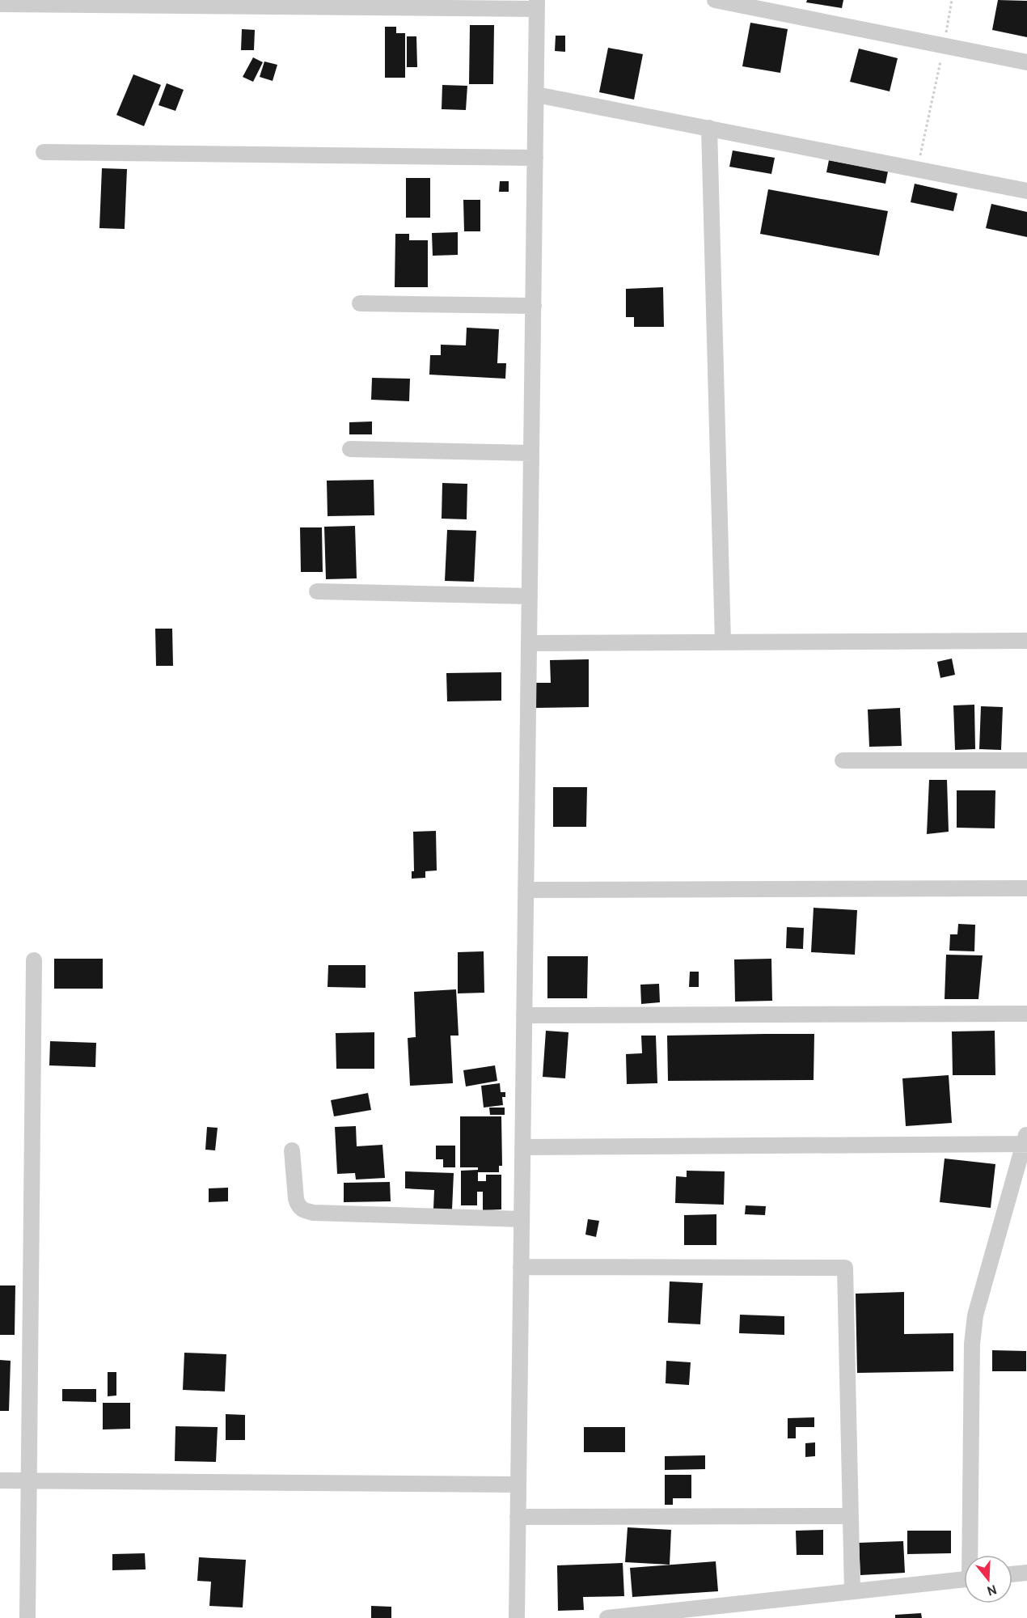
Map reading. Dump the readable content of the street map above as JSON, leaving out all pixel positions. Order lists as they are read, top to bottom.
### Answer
{
  "north": "bottom"
}
